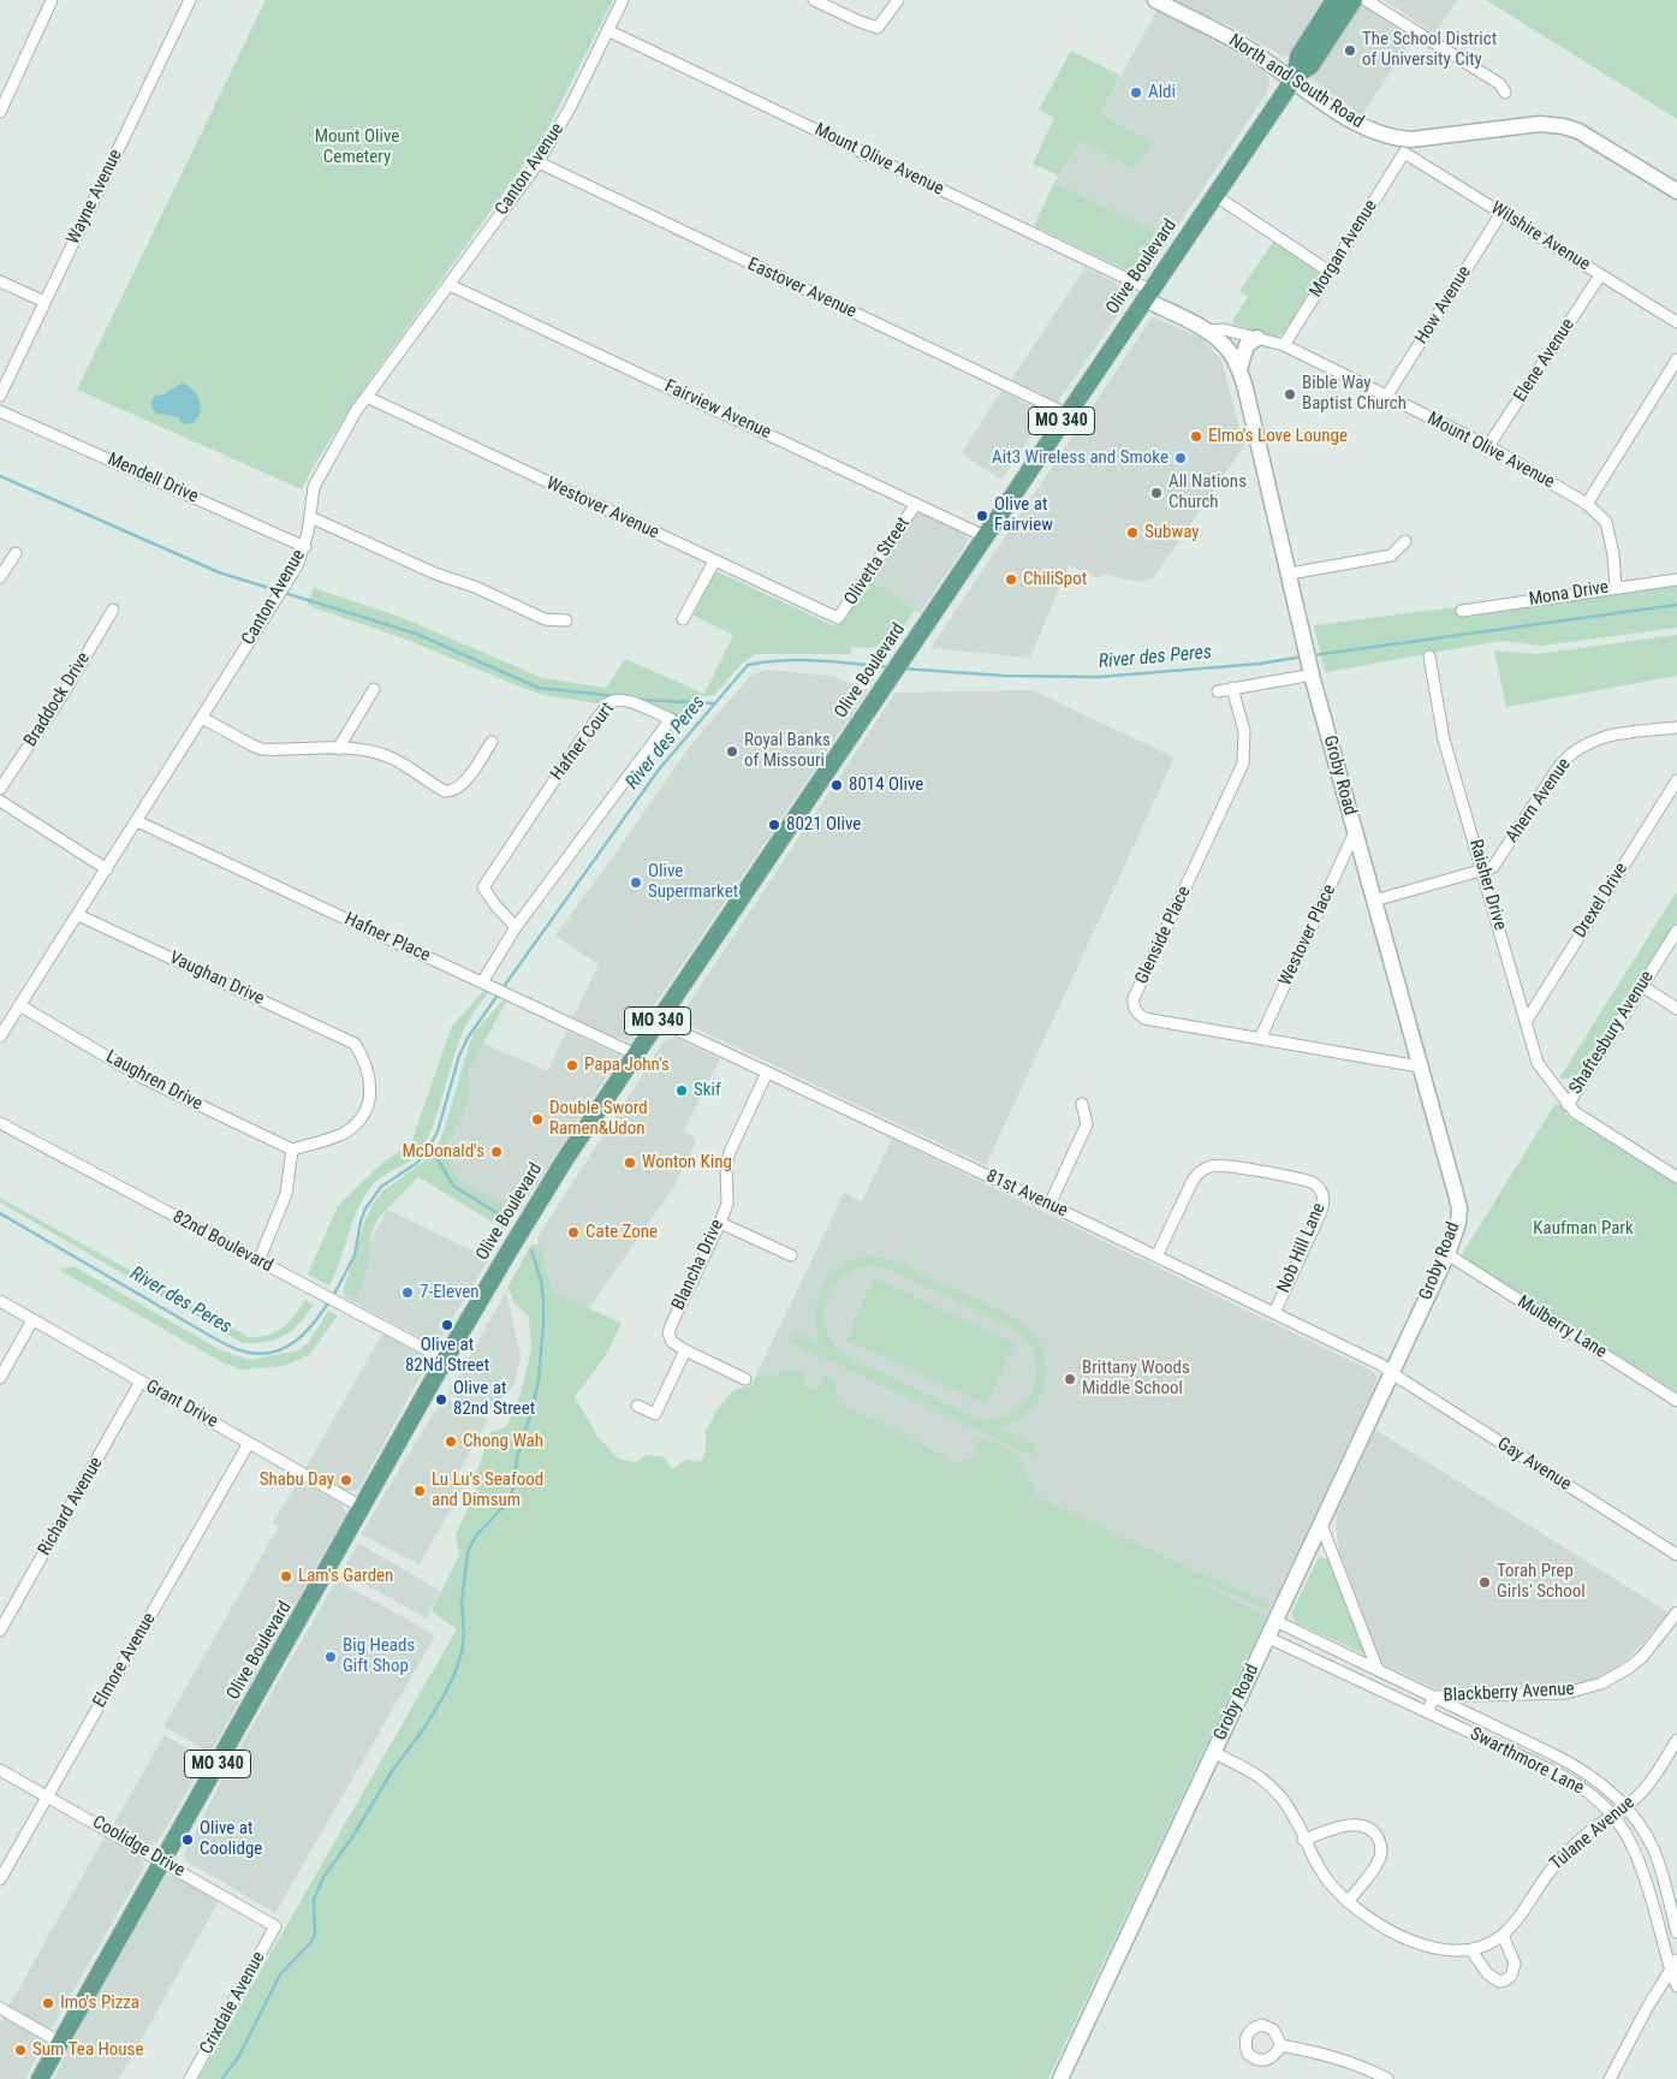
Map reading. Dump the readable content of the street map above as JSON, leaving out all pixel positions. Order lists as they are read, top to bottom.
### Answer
{
  "streets": {
    "main road": ["Olive Boulevard", "MO 340"],
    "street": [
      "North and South Road",
      "Mount Olive Avenue",
      "Canton Avenue",
      "Wayne Avenue",
      "Wilshire Avenue",
      "Morgan Avenue",
      "Eastover Avenue",
      "How Avenue",
      "Elene Avenue",
      "Fairview Avenue",
      "Mendell Drive",
      "Westover Avenue",
      "Olivetta Street",
      "Mona Drive",
      "Braddock Drive",
      "Hafner Court",
      "Groby Road",
      "Ahern Avenue",
      "Raisher Drive",
      "Drexel Drive",
      "Glenside Place",
      "Westover Place",
      "Hafner Place",
      "Vaughan Drive",
      "Shaftesbury Avenue",
      "Laughren Drive",
      "81st Avenue",
      "82nd Boulevard",
      "Nob Hill Lane",
      "Blancha Drive",
      "Mulberry Lane",
      "Grant Drive",
      "Gay Avenue",
      "Richard Avenue",
      "Elmore Avenue",
      "Blackberry Avenue",
      "Swarthmore Lane",
      "Tulane Avenue",
      "Coolidge Drive",
      "Crixdale Avenue"
    ]
  },
  "crossings": [
    ["North and South Road", "Olive Boulevard"],
    ["Mount Olive Avenue", "Canton Avenue"],
    ["Mount Olive Avenue", "Morgan Avenue"],
    ["Mount Olive Avenue", "Olive Boulevard"],
    ["Mount Olive Avenue", "How Avenue"],
    ["Mount Olive Avenue", "Elene Avenue"],
    ["Mount Olive Avenue", "Mona Drive"],
    ["Mount Olive Avenue", "Groby Road"],
    ["Canton Avenue", "Eastover Avenue"],
    ["Canton Avenue", "Fairview Avenue"],
    ["Canton Avenue", "Mendell Drive"],
    ["Canton Avenue", "Westover Avenue"],
    ["Canton Avenue", "Hafner Place"],
    ["Canton Avenue", "Vaughan Drive"],
    ["Canton Avenue", "Laughren Drive"],
    ["Wilshire Avenue", "Morgan Avenue"],
    ["Wilshire Avenue", "How Avenue"],
    ["Wilshire Avenue", "Elene Avenue"],
    ["Olive Boulevard", "Eastover Avenue"],
    ["Olive Boulevard", "Fairview Avenue"],
    ["Olive Boulevard", "Hafner Place"],
    ["Olive Boulevard", "81st Avenue"],
    ["Olive Boulevard", "82nd Boulevard"],
    ["Olive Boulevard", "Grant Drive"],
    ["Olive Boulevard", "Coolidge Drive"],
    ["Fairview Avenue", "Olivetta Street"],
    ["Westover Avenue", "Olivetta Street"],
    ["Hafner Court", "Hafner Place"],
    ["Groby Road", "Glenside Place"],
    ["Groby Road", "Westover Place"],
    ["Groby Road", "81st Avenue"],
    ["Groby Road", "Mulberry Lane"],
    ["Groby Road", "Gay Avenue"],
    ["Groby Road", "Swarthmore Lane"],
    ["Groby Road", "Tulane Avenue"],
    ["Ahern Avenue", "Raisher Drive"],
    ["Raisher Drive", "Drexel Drive"],
    ["Raisher Drive", "Shaftesbury Avenue"],
    ["Glenside Place", "Westover Place"],
    ["Vaughan Drive", "Laughren Drive"],
    ["81st Avenue", "Nob Hill Lane"],
    ["81st Avenue", "Blancha Drive"],
    ["81st Avenue", "Gay Avenue"],
    ["Grant Drive", "Richard Avenue"],
    ["Grant Drive", "Elmore Avenue"],
    ["Elmore Avenue", "Coolidge Drive"],
    ["Blackberry Avenue", "Swarthmore Lane"],
    ["Swarthmore Lane", "Tulane Avenue"],
    ["Coolidge Drive", "Crixdale Avenue"]
  ],
  "water": ["River des Peres"],
  "parks": ["Mount Olive Cemetery", "Kaufman Park"],
  "places": [
    "The School District of University City",
    "Aldi",
    "Bible Way Baptist Church",
    "Elmo's Love Lounge",
    "Ait3 Wireless and Smoke",
    "All Nations Church",
    "Olive at Fairview",
    "Subway",
    "ChiliSpot",
    "Royal Banks of Missouri",
    "8014 Olive",
    "8021 Olive",
    "Olive Supermarket",
    "Papa John's",
    "Skif",
    "Double Sword Ramen&Udon",
    "McDonald's",
    "Wonton King",
    "Cate Zone",
    "7-Eleven",
    "Olive at 82Nd Street",
    "Brittany Woods Middle School",
    "Olive at 82nd Street",
    "Chong Wah",
    "Shabu Day",
    "Lu Lu's Seafood and Dimsum",
    "Lam's Garden",
    "Torah Prep Girls' School",
    "Big Heads Gift Shop",
    "Olive at Coolidge",
    "Imo's Pizza",
    "Sum Tea House"
  ]
}
